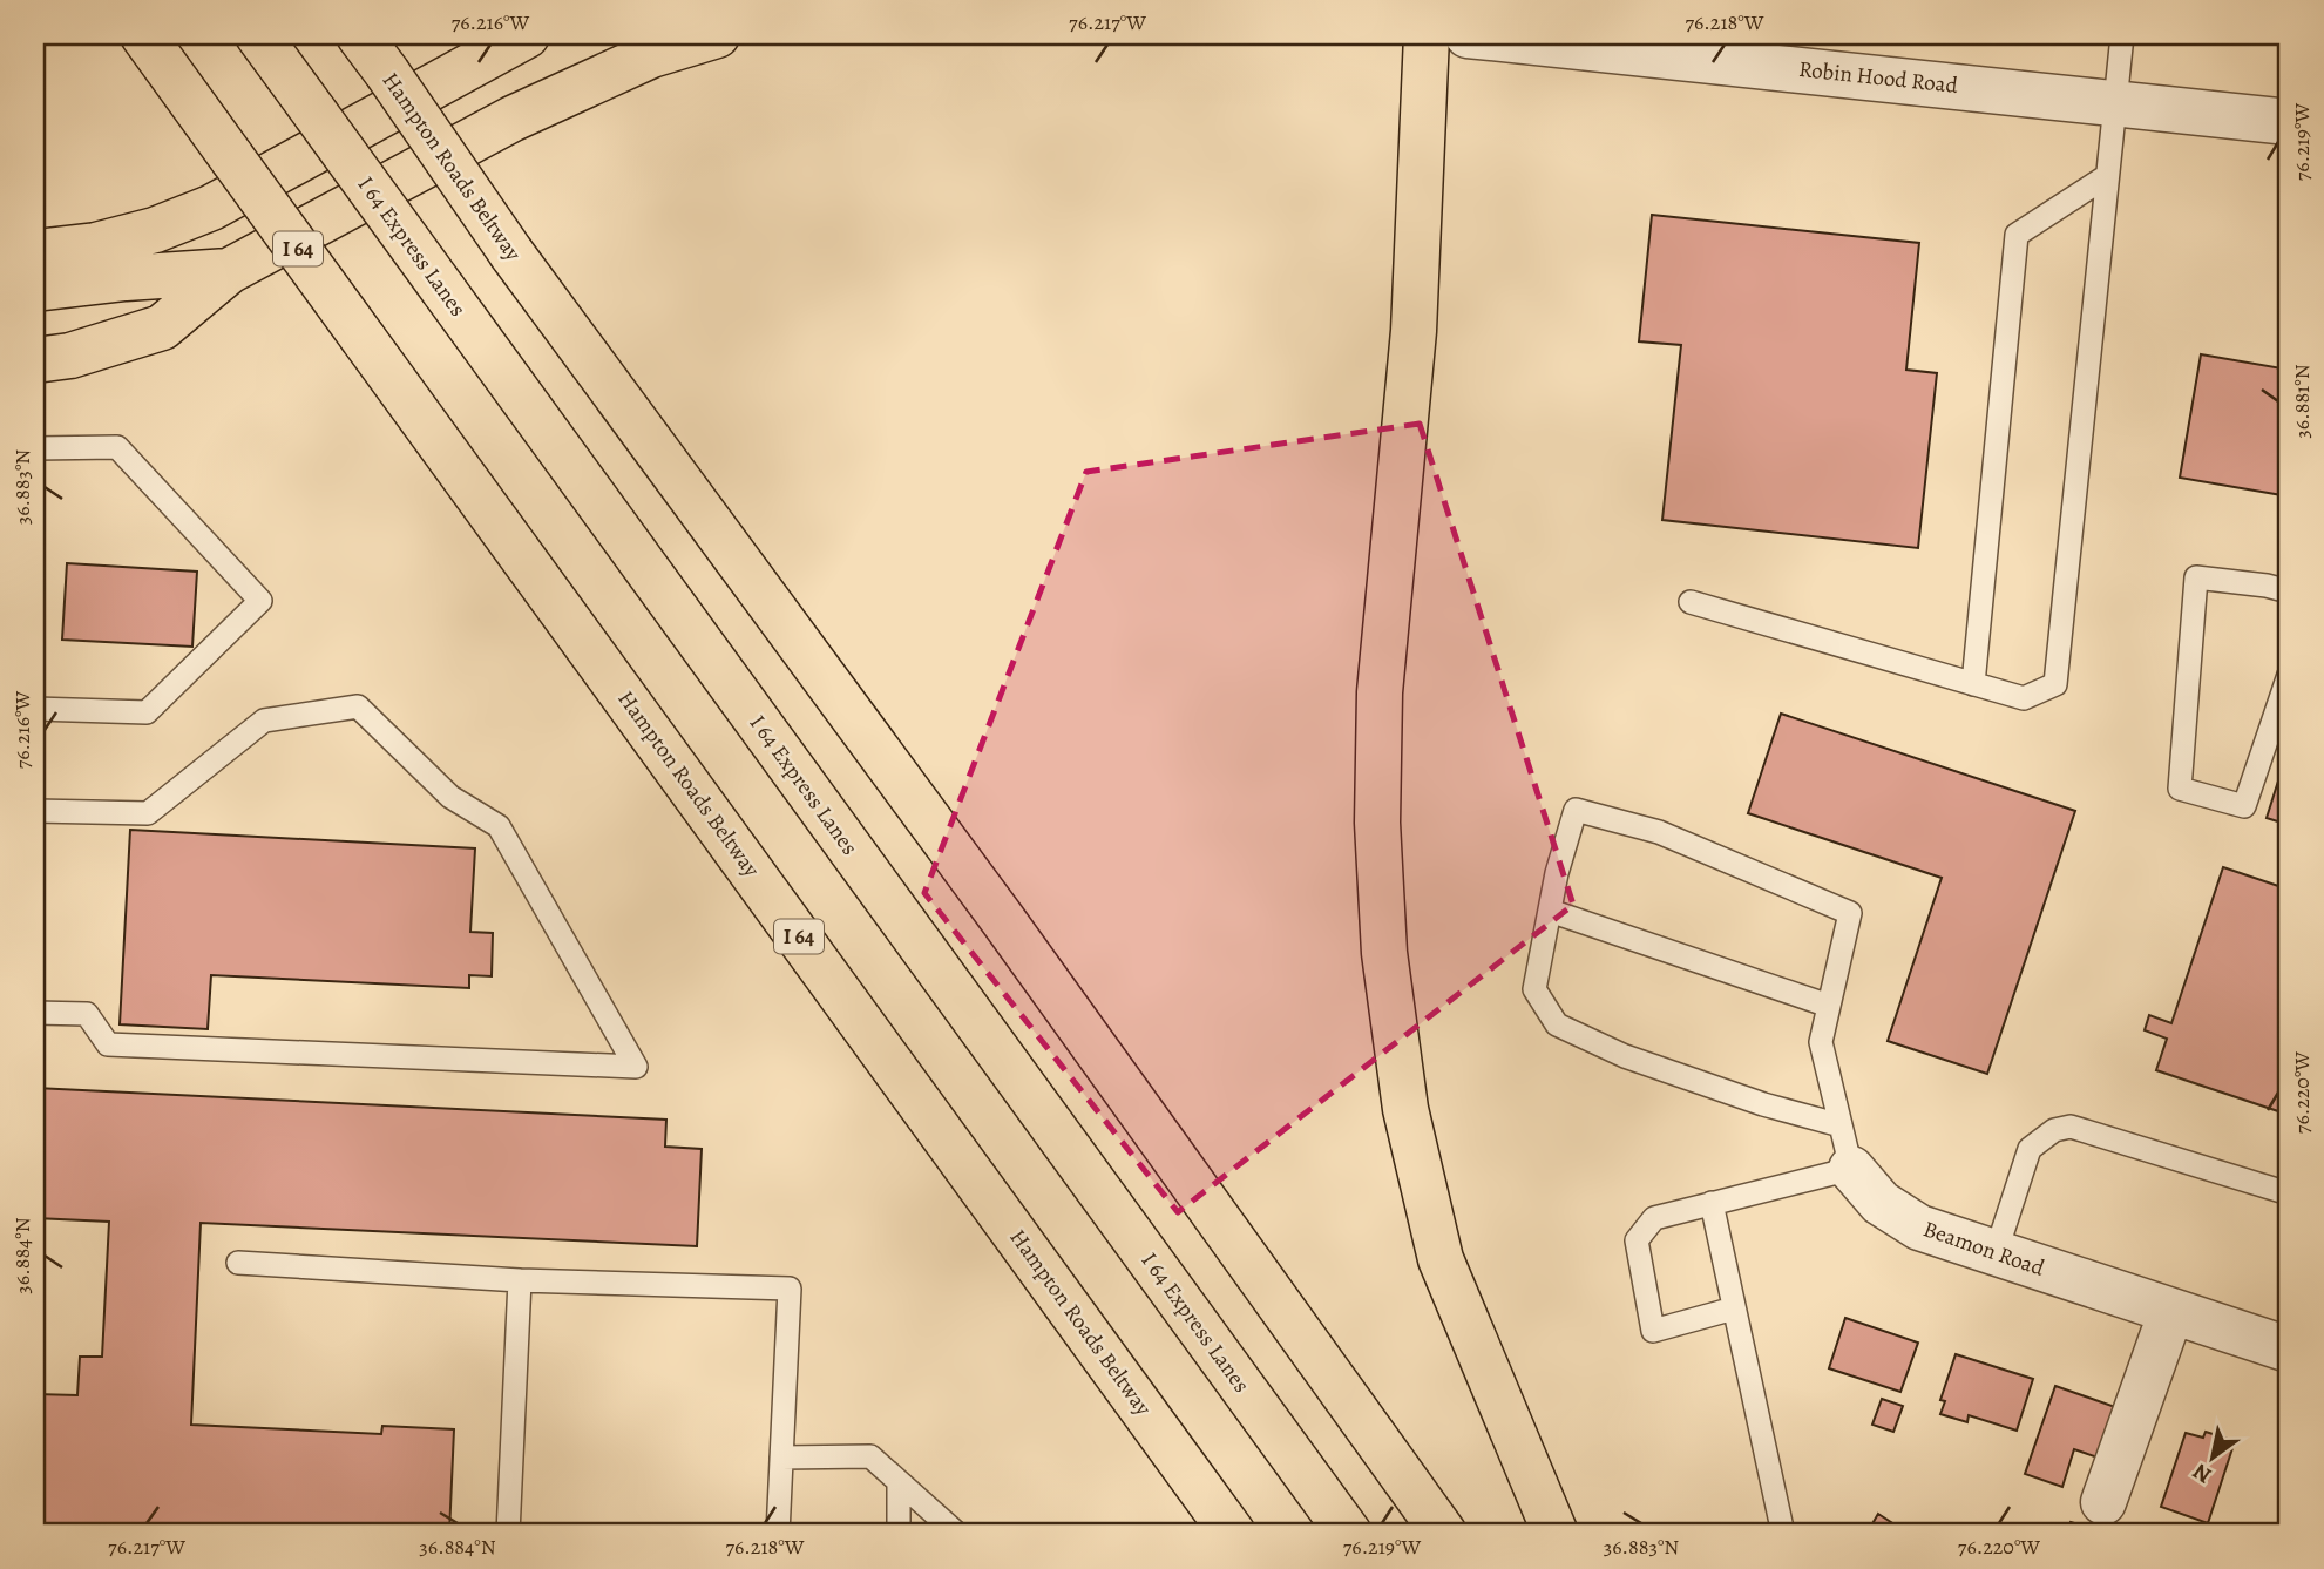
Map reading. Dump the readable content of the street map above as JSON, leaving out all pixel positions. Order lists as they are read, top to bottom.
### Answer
{
  "streets": {
    "main road": ["Hampton Roads Beltway", "I 64 Express Lanes", "I 64"],
    "street": ["Robin Hood Road", "Beamon Road"]
  },
  "north": "bottom left",
  "coordinates": [
    "76.216°W",
    "76.217°W",
    "76.218°W",
    "76.219°W",
    "36.881°N",
    "36.883°N",
    "76.220°W",
    "36.884°N"
  ]
}
